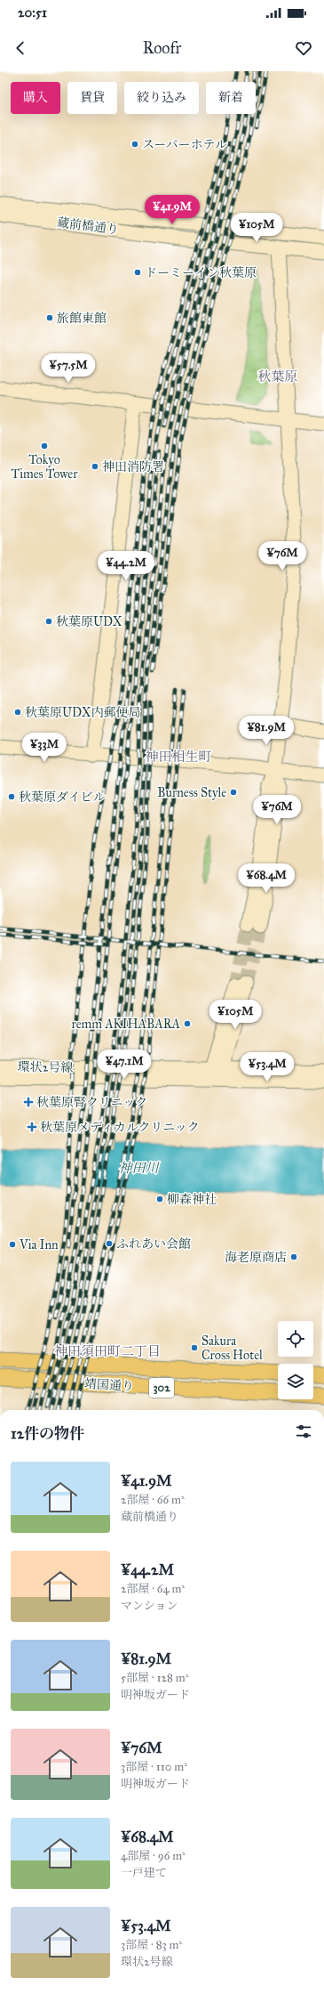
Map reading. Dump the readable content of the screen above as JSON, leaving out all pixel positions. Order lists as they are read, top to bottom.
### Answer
{
  "streets": {
    "main road": ["靖国通り", "302"],
    "street": ["蔵前橋通り", "環状2号線"]
  },
  "districts": ["秋葉原", "神田相生町", "神田須田町二丁目"],
  "water": ["神田川"],
  "places": {
    "other": [
      "スーパーホテル",
      "ドーミーイン秋葉原",
      "旅館東館",
      "Tokyo Times Tower",
      "神田消防署",
      "秋葉原UDX",
      "秋葉原UDX内郵便局",
      "Burness Style",
      "秋葉原ダイビル",
      "remm AKIHABARA",
      "柳森神社",
      "ふれあい会館",
      "Via Inn",
      "海老原商店",
      "Sakura Cross Hotel"
    ],
    "health": ["秋葉原腎クリニック", "秋葉原メディカルクリニック"]
  },
  "page": {
    "status": "20:51",
    "header": "Roofr",
    "chip": [
      "購入",
      "賃貸",
      "絞り込み",
      "新着"
    ],
    "price": [
      "¥41.9M",
      "¥105M",
      "¥57.5M",
      "¥76M",
      "¥44.2M",
      "¥81.9M",
      "¥33M",
      "¥76M",
      "¥68.4M",
      "¥105M",
      "¥47.1M",
      "¥53.4M"
    ],
    "heading": "12件の物件",
    "list": [
      {
        "name": "¥41.9M",
        "note": "2部屋 · 66 m² · 蔵前橋通り"
      },
      {
        "name": "¥44.2M",
        "note": "2部屋 · 64 m² · マンション"
      },
      {
        "name": "¥81.9M",
        "note": "5部屋 · 128 m² · 明神坂ガード"
      },
      {
        "name": "¥76M",
        "note": "3部屋 · 110 m² · 明神坂ガード"
      },
      {
        "name": "¥68.4M",
        "note": "4部屋 · 96 m² · 一戸建て"
      },
      {
        "name": "¥53.4M",
        "note": "3部屋 · 83 m² · 環状2号線"
      }
    ]
  }
}
